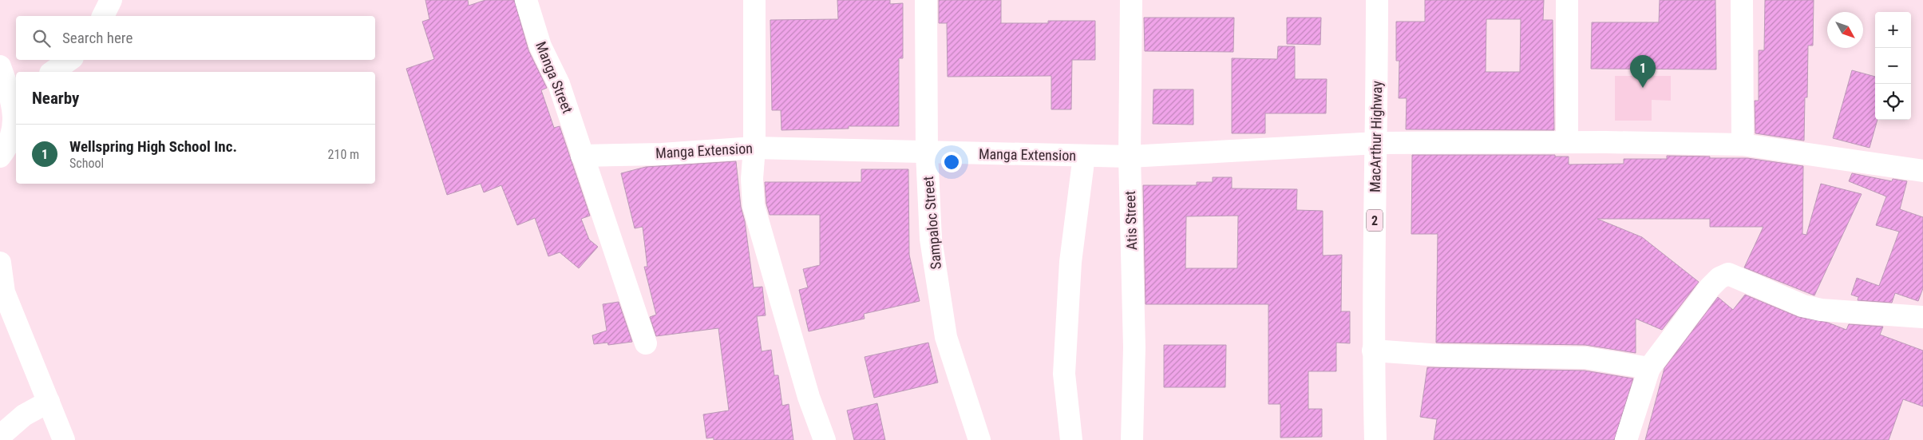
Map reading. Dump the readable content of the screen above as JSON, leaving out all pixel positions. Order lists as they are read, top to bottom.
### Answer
{
  "streets": {
    "main road": [
      "Manga Street",
      "MacArthur Highway",
      "Manga Extension",
      "Atis Street",
      "2",
      "Sampaloc Street"
    ]
  },
  "crossings": [
    ["Manga Street", "Manga Extension"],
    ["MacArthur Highway", "Manga Extension"],
    ["Manga Extension", "Atis Street"],
    ["Manga Extension", "Sampaloc Street"]
  ],
  "north": "bottom right",
  "page": {
    "map_buttons": ["+", "−"],
    "search": "Search here",
    "pins": "1",
    "heading": "Nearby",
    "list": [
      {
        "mark": "1",
        "name": "Wellspring High School Inc.",
        "note": "School",
        "value": "210 m"
      }
    ]
  }
}
